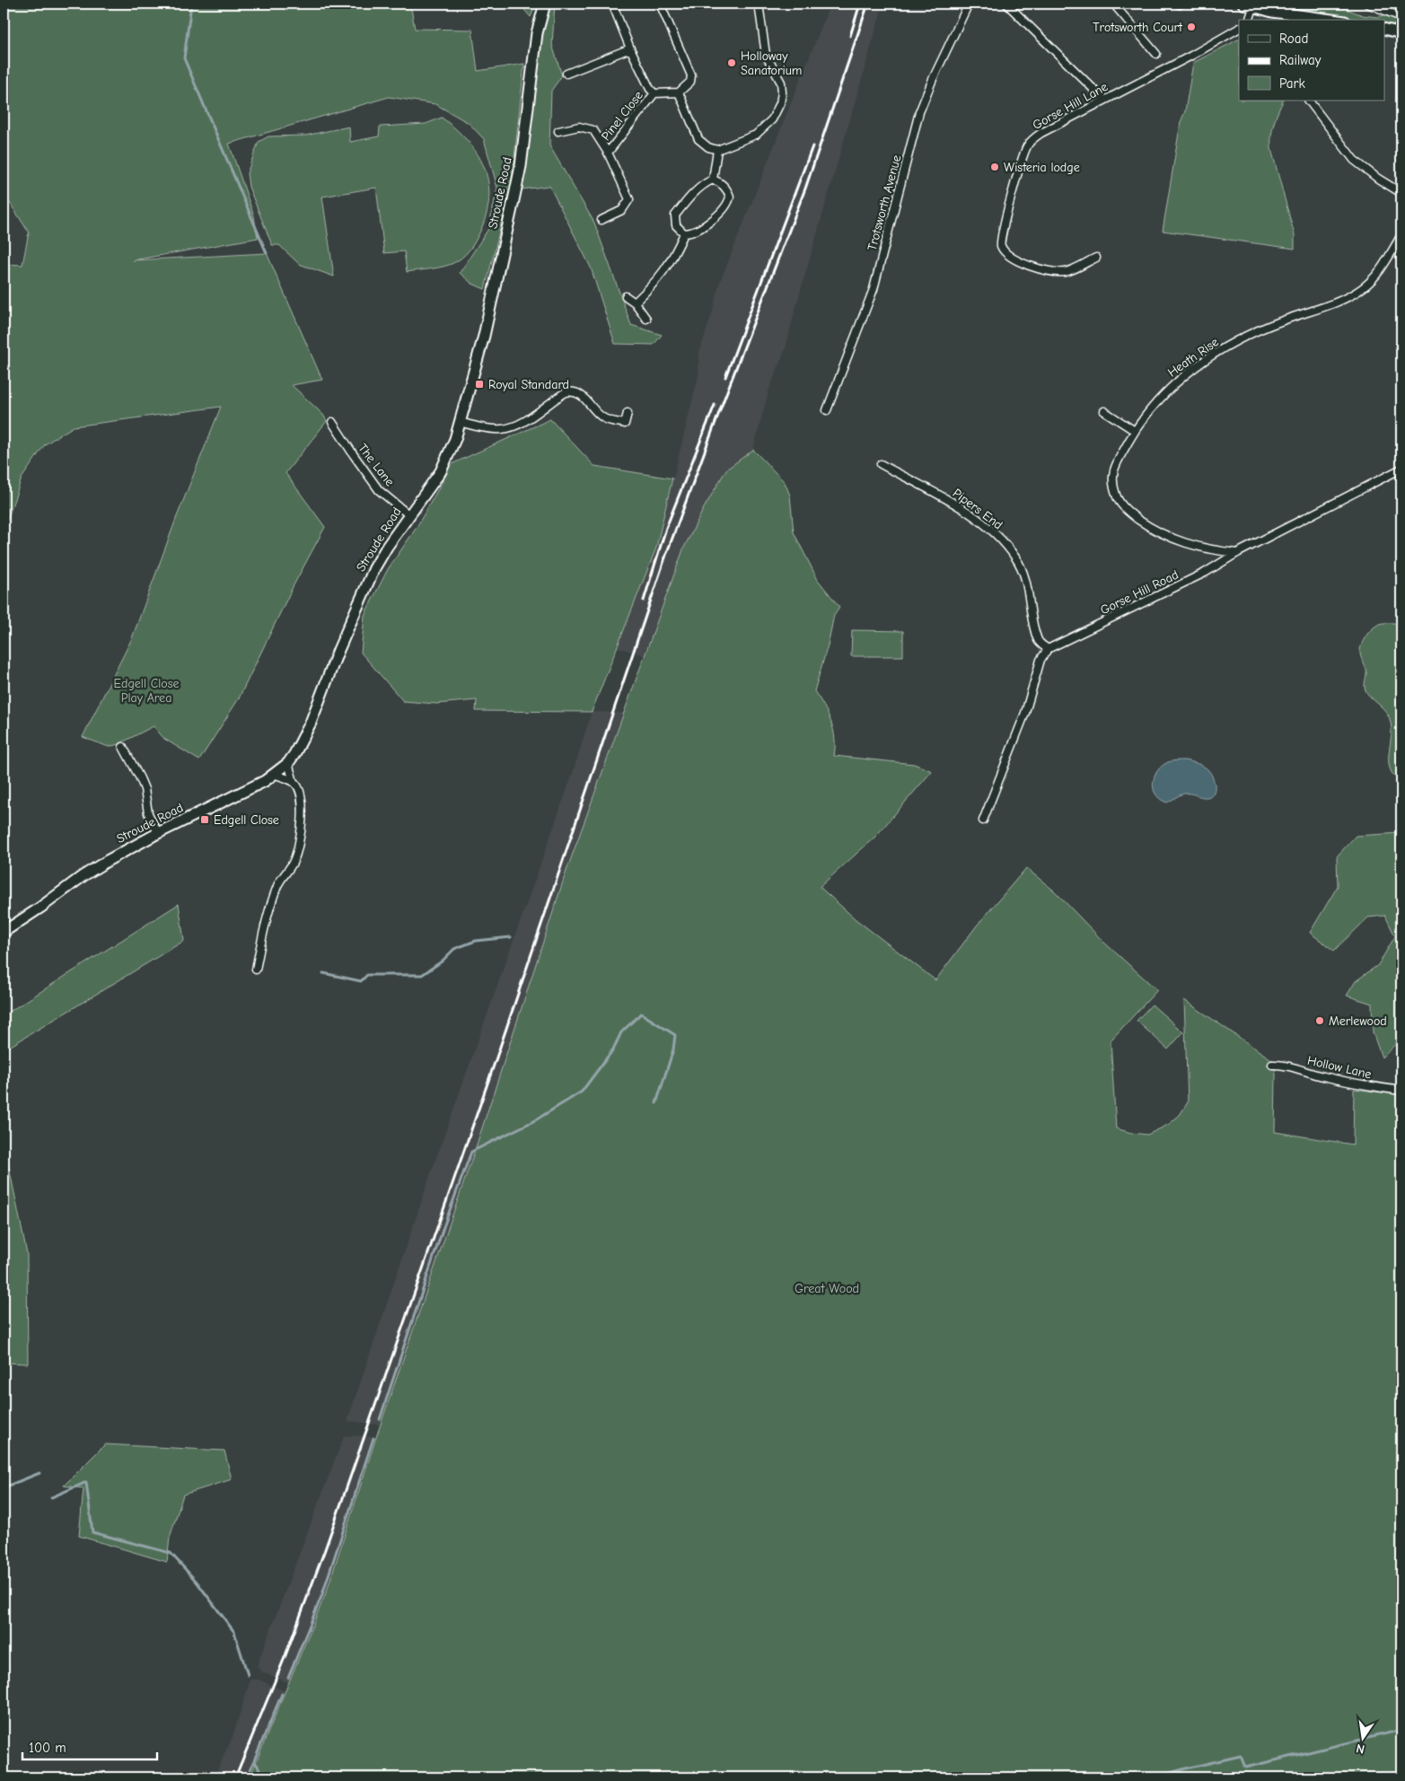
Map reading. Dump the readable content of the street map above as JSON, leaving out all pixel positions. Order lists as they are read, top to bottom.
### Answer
{
  "streets": {
    "street": [
      "Gorse Hill Lane",
      "Pinel Close",
      "Stroude Road",
      "Trotsworth Avenue",
      "Heath Rise",
      "The Lane",
      "Pipers End",
      "Gorse Hill Road",
      "Hollow Lane"
    ]
  },
  "crossings": [
    ["Stroude Road", "The Lane"],
    ["Heath Rise", "Gorse Hill Road"],
    ["Pipers End", "Gorse Hill Road"]
  ],
  "parks": ["Edgell Close Play Area", "Great Wood"],
  "places": {
    "other": [
      "Trotsworth Court",
      "Holloway Sanatorium",
      "Wisteria lodge",
      "Merlewood"
    ],
    "transit": ["Royal Standard", "Edgell Close"]
  },
  "legend": ["Road", "Railway", "Park"],
  "scale_bar": "100 m",
  "north": "bottom"
}
